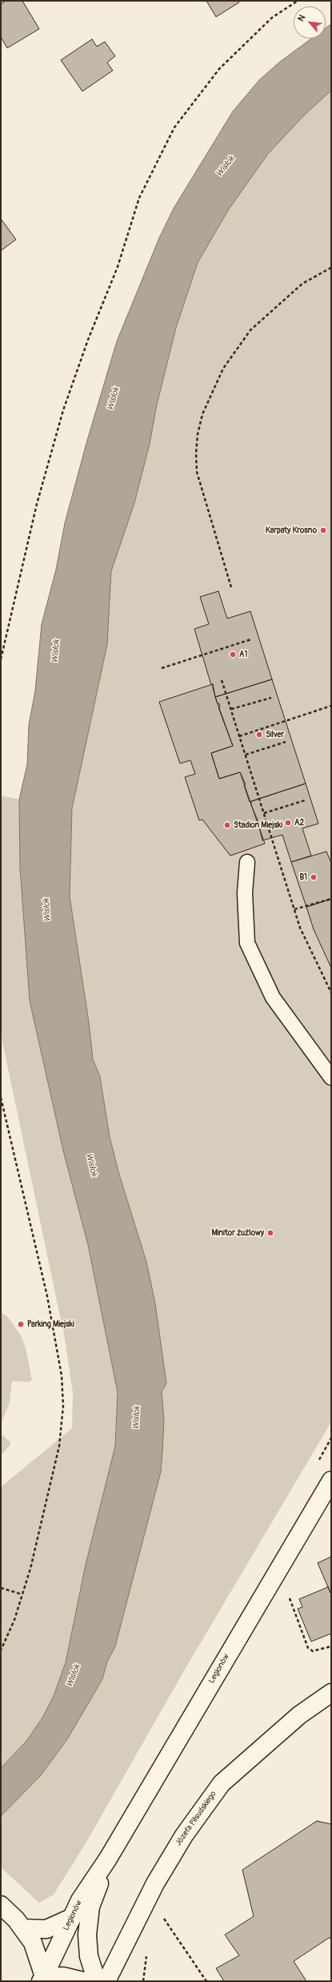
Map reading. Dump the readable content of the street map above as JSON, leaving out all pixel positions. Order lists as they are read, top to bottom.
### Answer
{
  "streets": {
    "main road": ["Legionów", "Józefa Piłsudskiego"]
  },
  "water": ["Wisłok"],
  "places": [
    "Karpaty Krosno",
    "A1",
    "Silver",
    "A2",
    "Stadion Miejski",
    "B1",
    "Minitor żużlowy",
    "Parking Miejski"
  ],
  "north": "top left"
}
